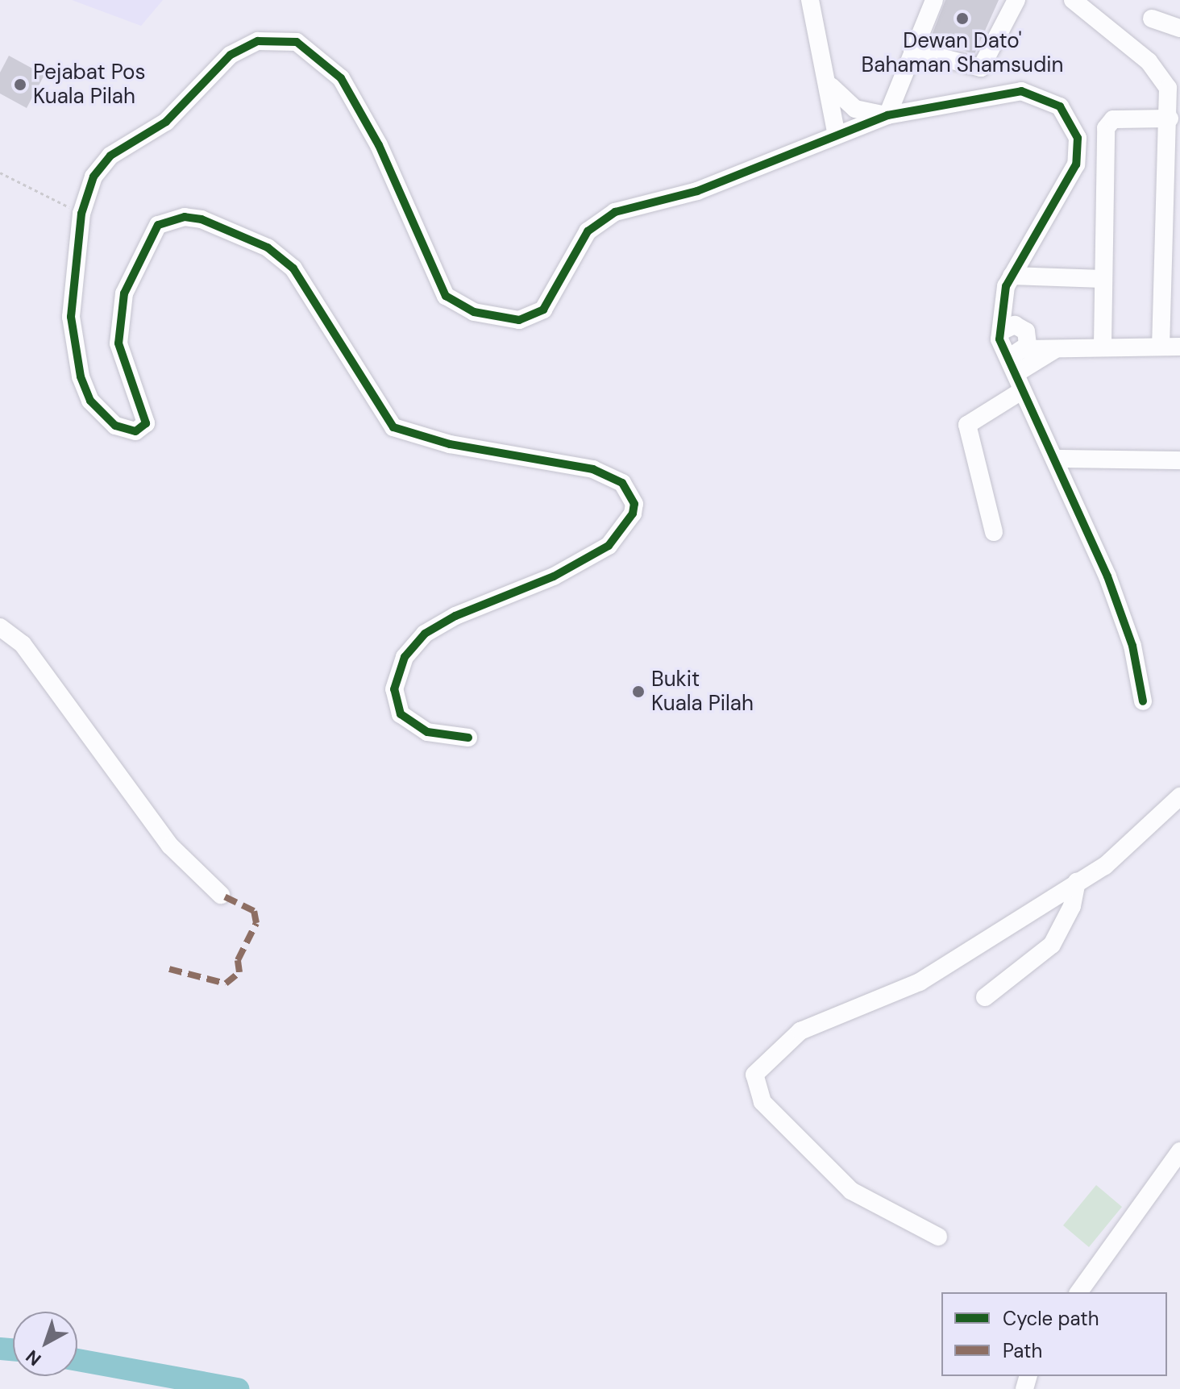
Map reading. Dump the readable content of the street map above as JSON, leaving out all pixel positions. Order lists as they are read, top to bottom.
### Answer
{
  "places": ["Dewan Dato' Bahaman Shamsudin", "Pejabat Pos Kuala Pilah", "Bukit Kuala Pilah"],
  "legend": ["Cycle path", "Path"],
  "north": "bottom left"
}
